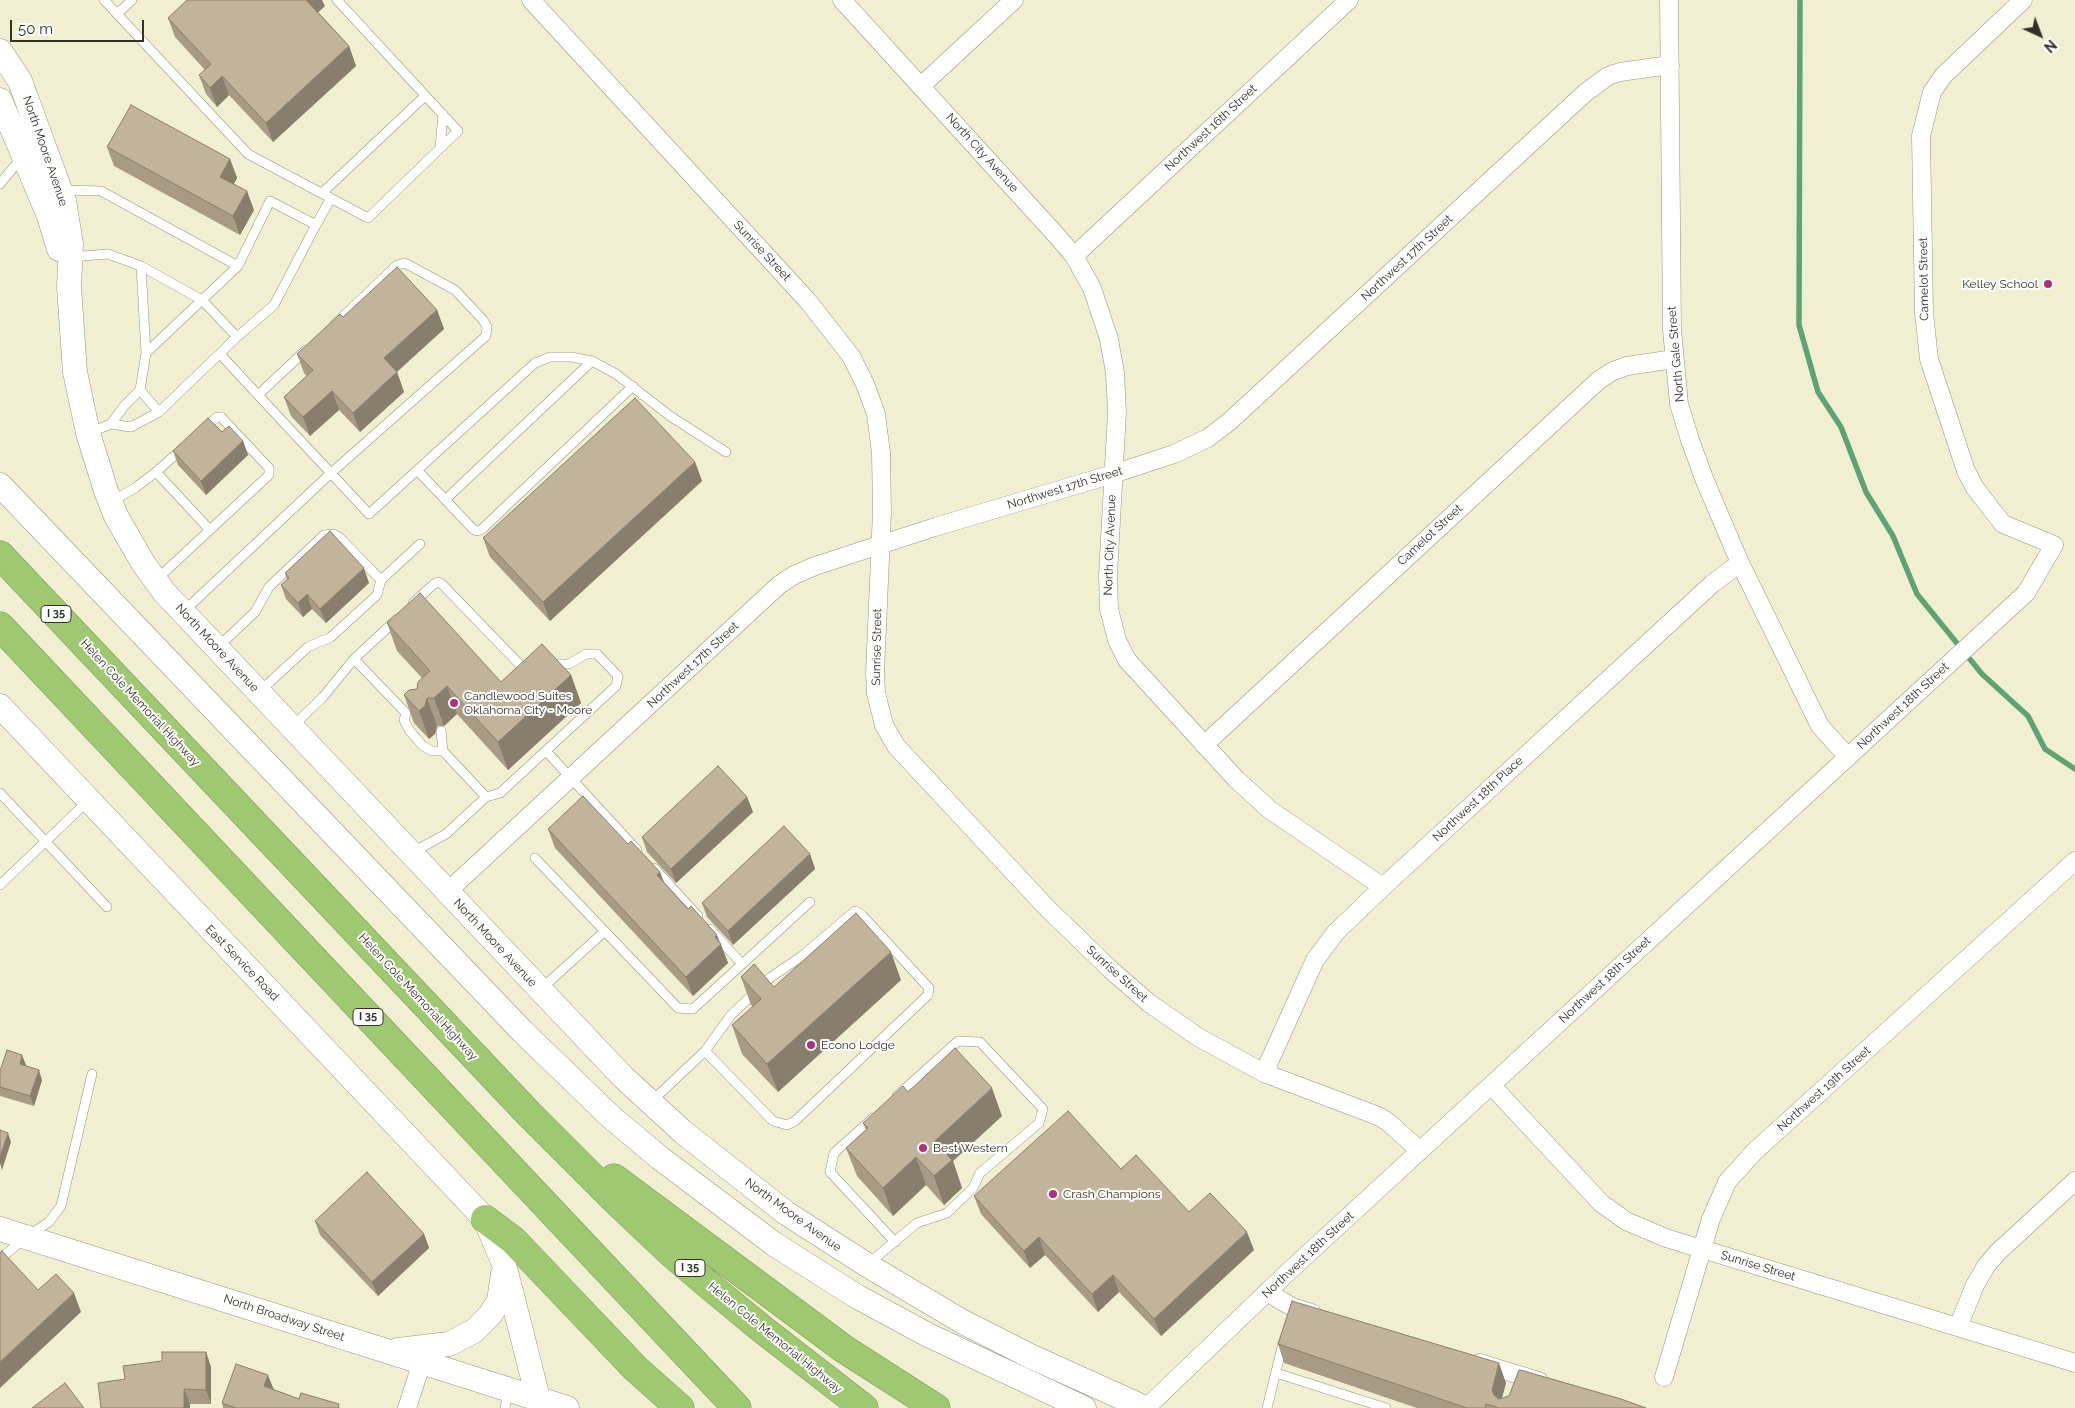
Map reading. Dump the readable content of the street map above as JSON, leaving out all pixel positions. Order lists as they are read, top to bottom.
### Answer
{
  "streets": {
    "highway": ["I 35", "Helen Cole Memorial Highway"],
    "main road": ["North Moore Avenue", "East Service Road", "North Broadway Street"],
    "street": [
      "Northwest 16th Street",
      "North City Avenue",
      "Sunrise Street",
      "Northwest 17th Street",
      "Camelot Street",
      "North Gale Street",
      "Northwest 18th Street",
      "Northwest 18th Place",
      "Northwest 19th Street"
    ]
  },
  "crossings": [
    ["Northwest 16th Street", "North City Avenue"],
    ["North Moore Avenue", "Northwest 17th Street"],
    ["North Moore Avenue", "Northwest 18th Street"],
    ["North City Avenue", "Northwest 17th Street"],
    ["North City Avenue", "Camelot Street"],
    ["North City Avenue", "Northwest 18th Place"],
    ["Sunrise Street", "Northwest 17th Street"],
    ["Sunrise Street", "Northwest 18th Street"],
    ["Sunrise Street", "Northwest 18th Place"],
    ["Sunrise Street", "Northwest 19th Street"],
    ["Northwest 17th Street", "North Gale Street"],
    ["Camelot Street", "North Gale Street"],
    ["Camelot Street", "Northwest 18th Street"],
    ["North Gale Street", "Northwest 18th Street"],
    ["North Gale Street", "Northwest 18th Place"]
  ],
  "places": [
    "Kelley School",
    "Candlewood Suites Oklahoma City - Moore",
    "Econo Lodge",
    "Best Western",
    "Crash Champions"
  ],
  "scale_bar": "50 m",
  "north": "bottom right"
}
